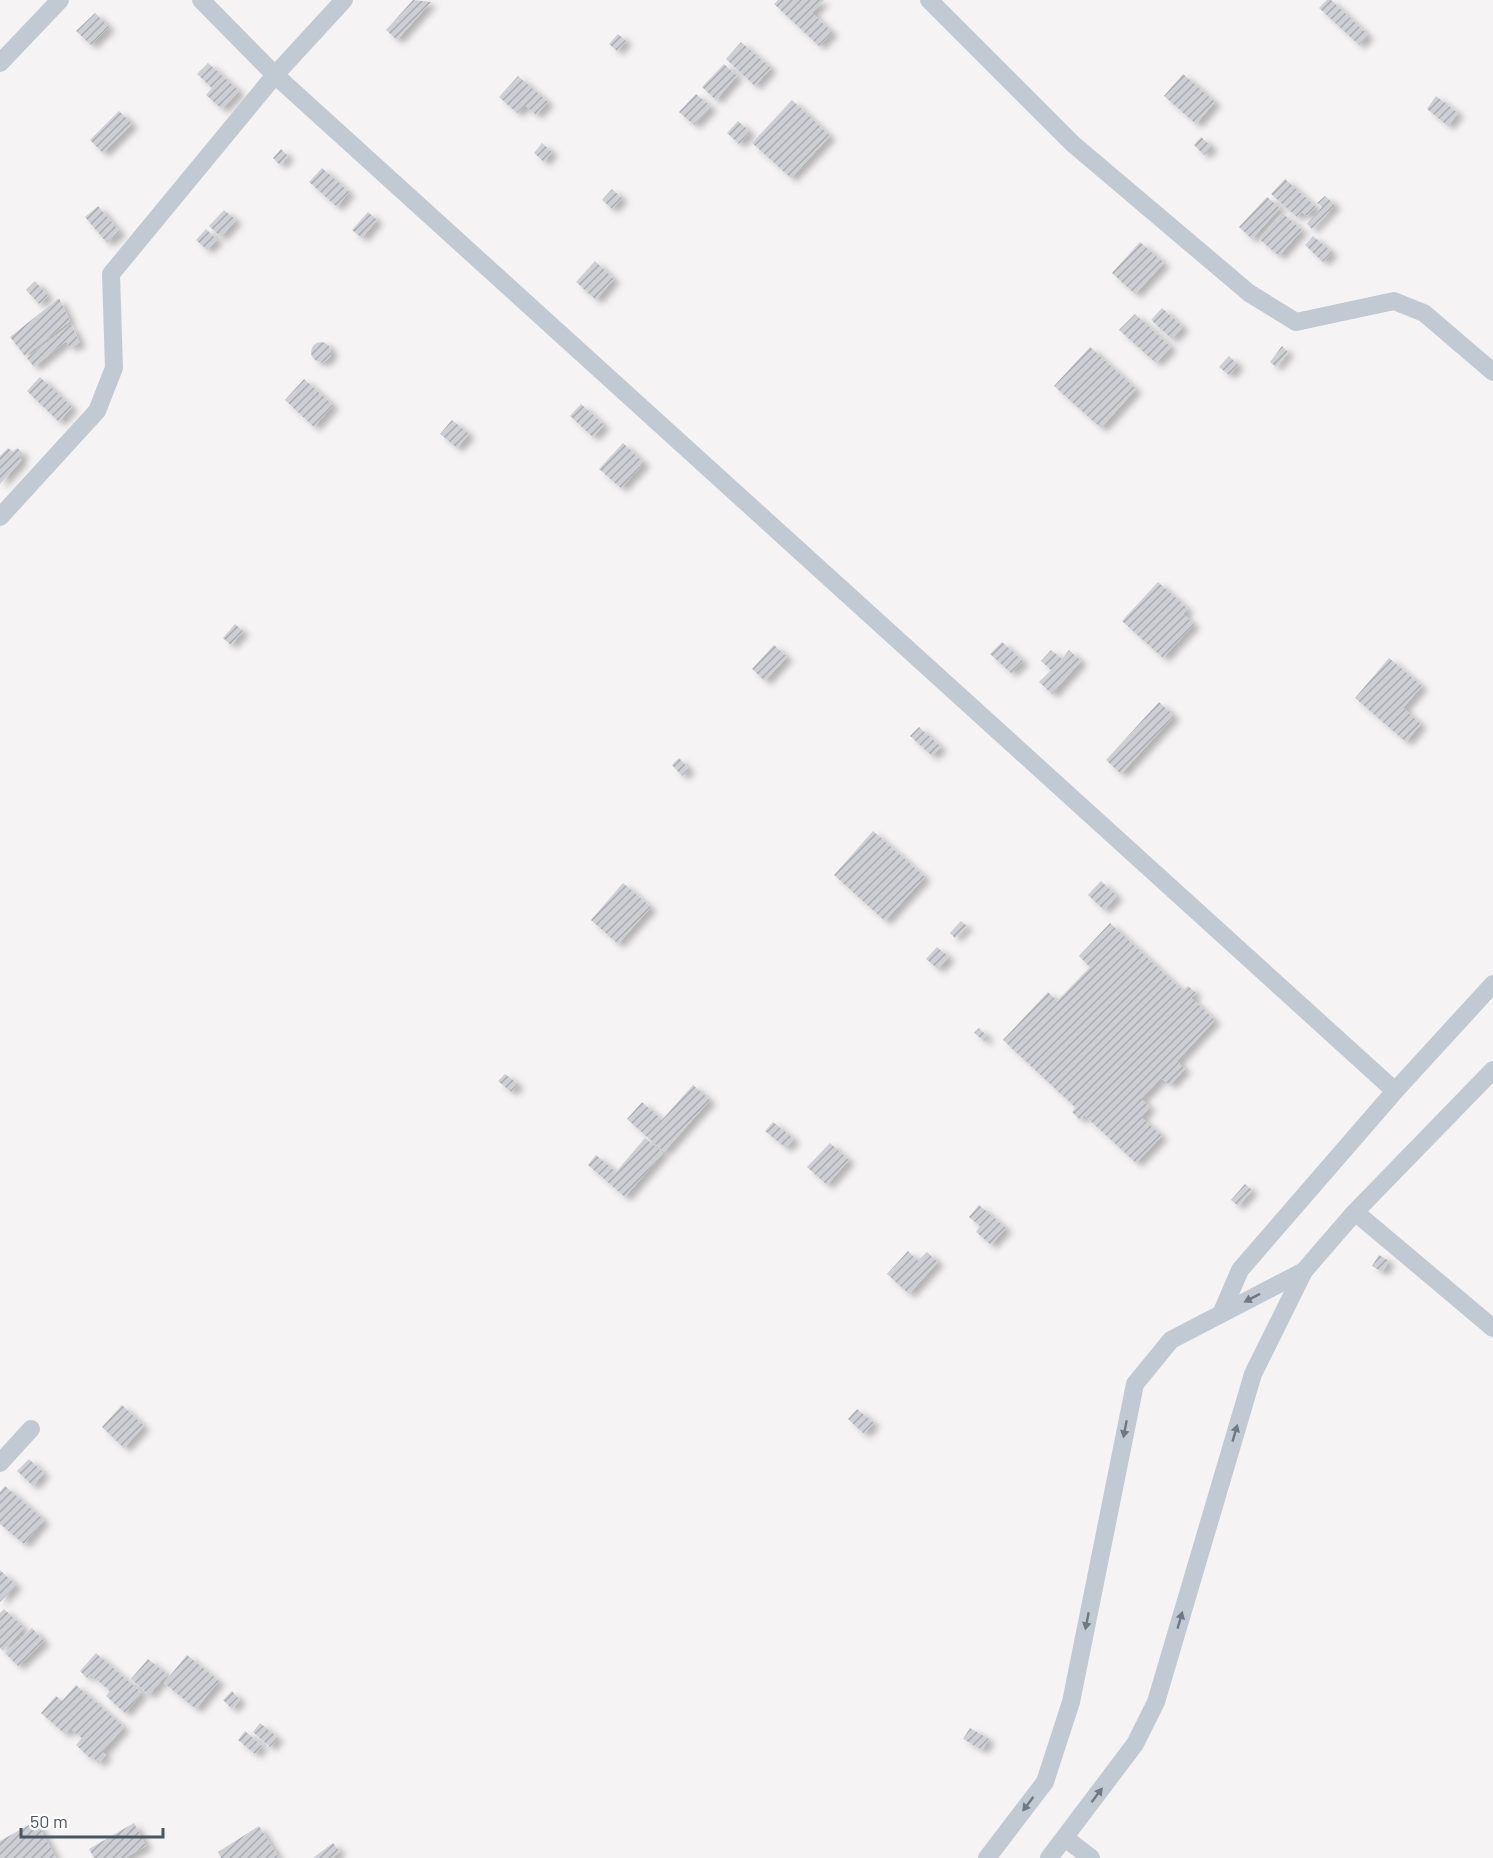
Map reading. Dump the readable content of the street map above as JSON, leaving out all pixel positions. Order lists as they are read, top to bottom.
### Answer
{
  "scale_bar": "50 m"
}
